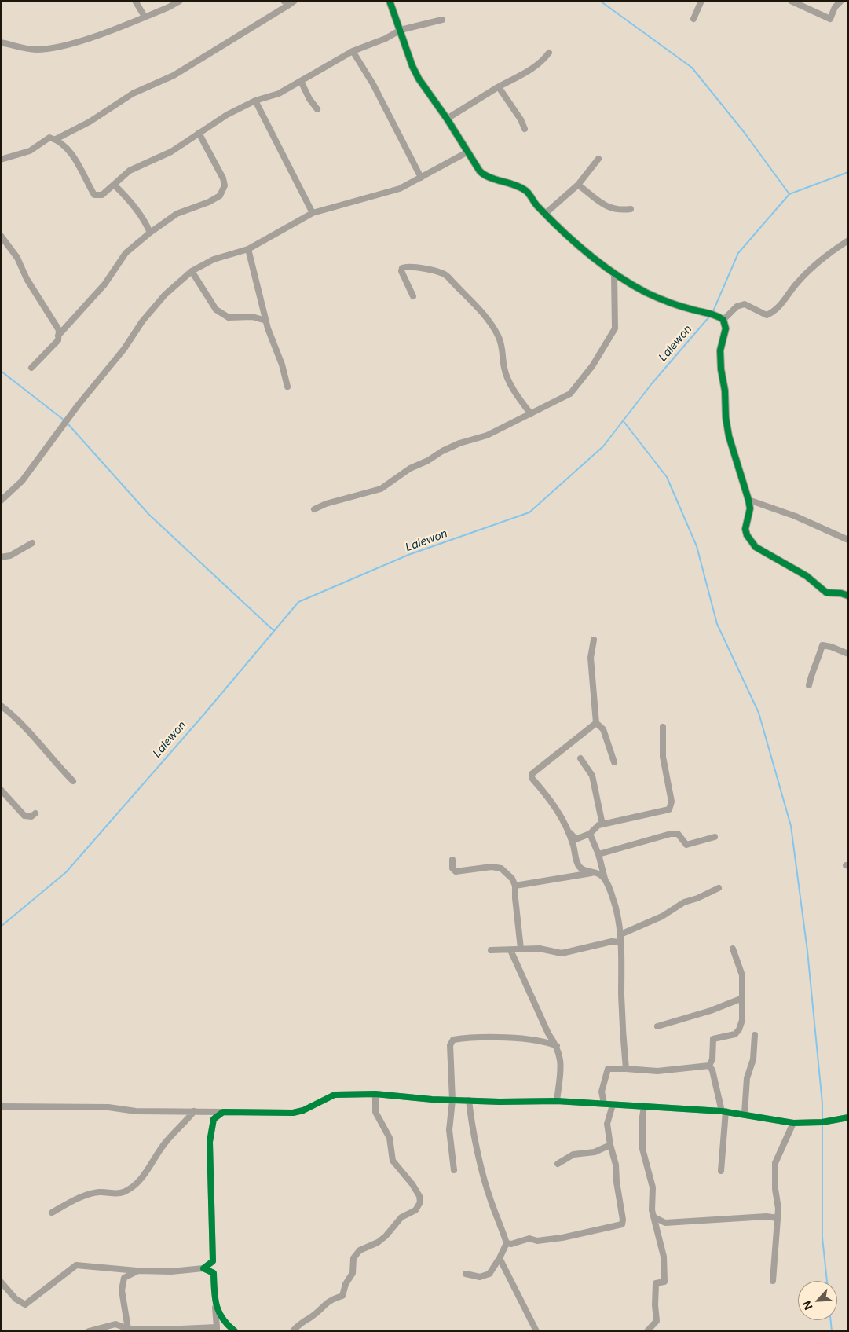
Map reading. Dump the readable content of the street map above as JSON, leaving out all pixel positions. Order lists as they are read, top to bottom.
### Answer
{
  "water": ["Lalewon"],
  "north": "bottom left"
}
